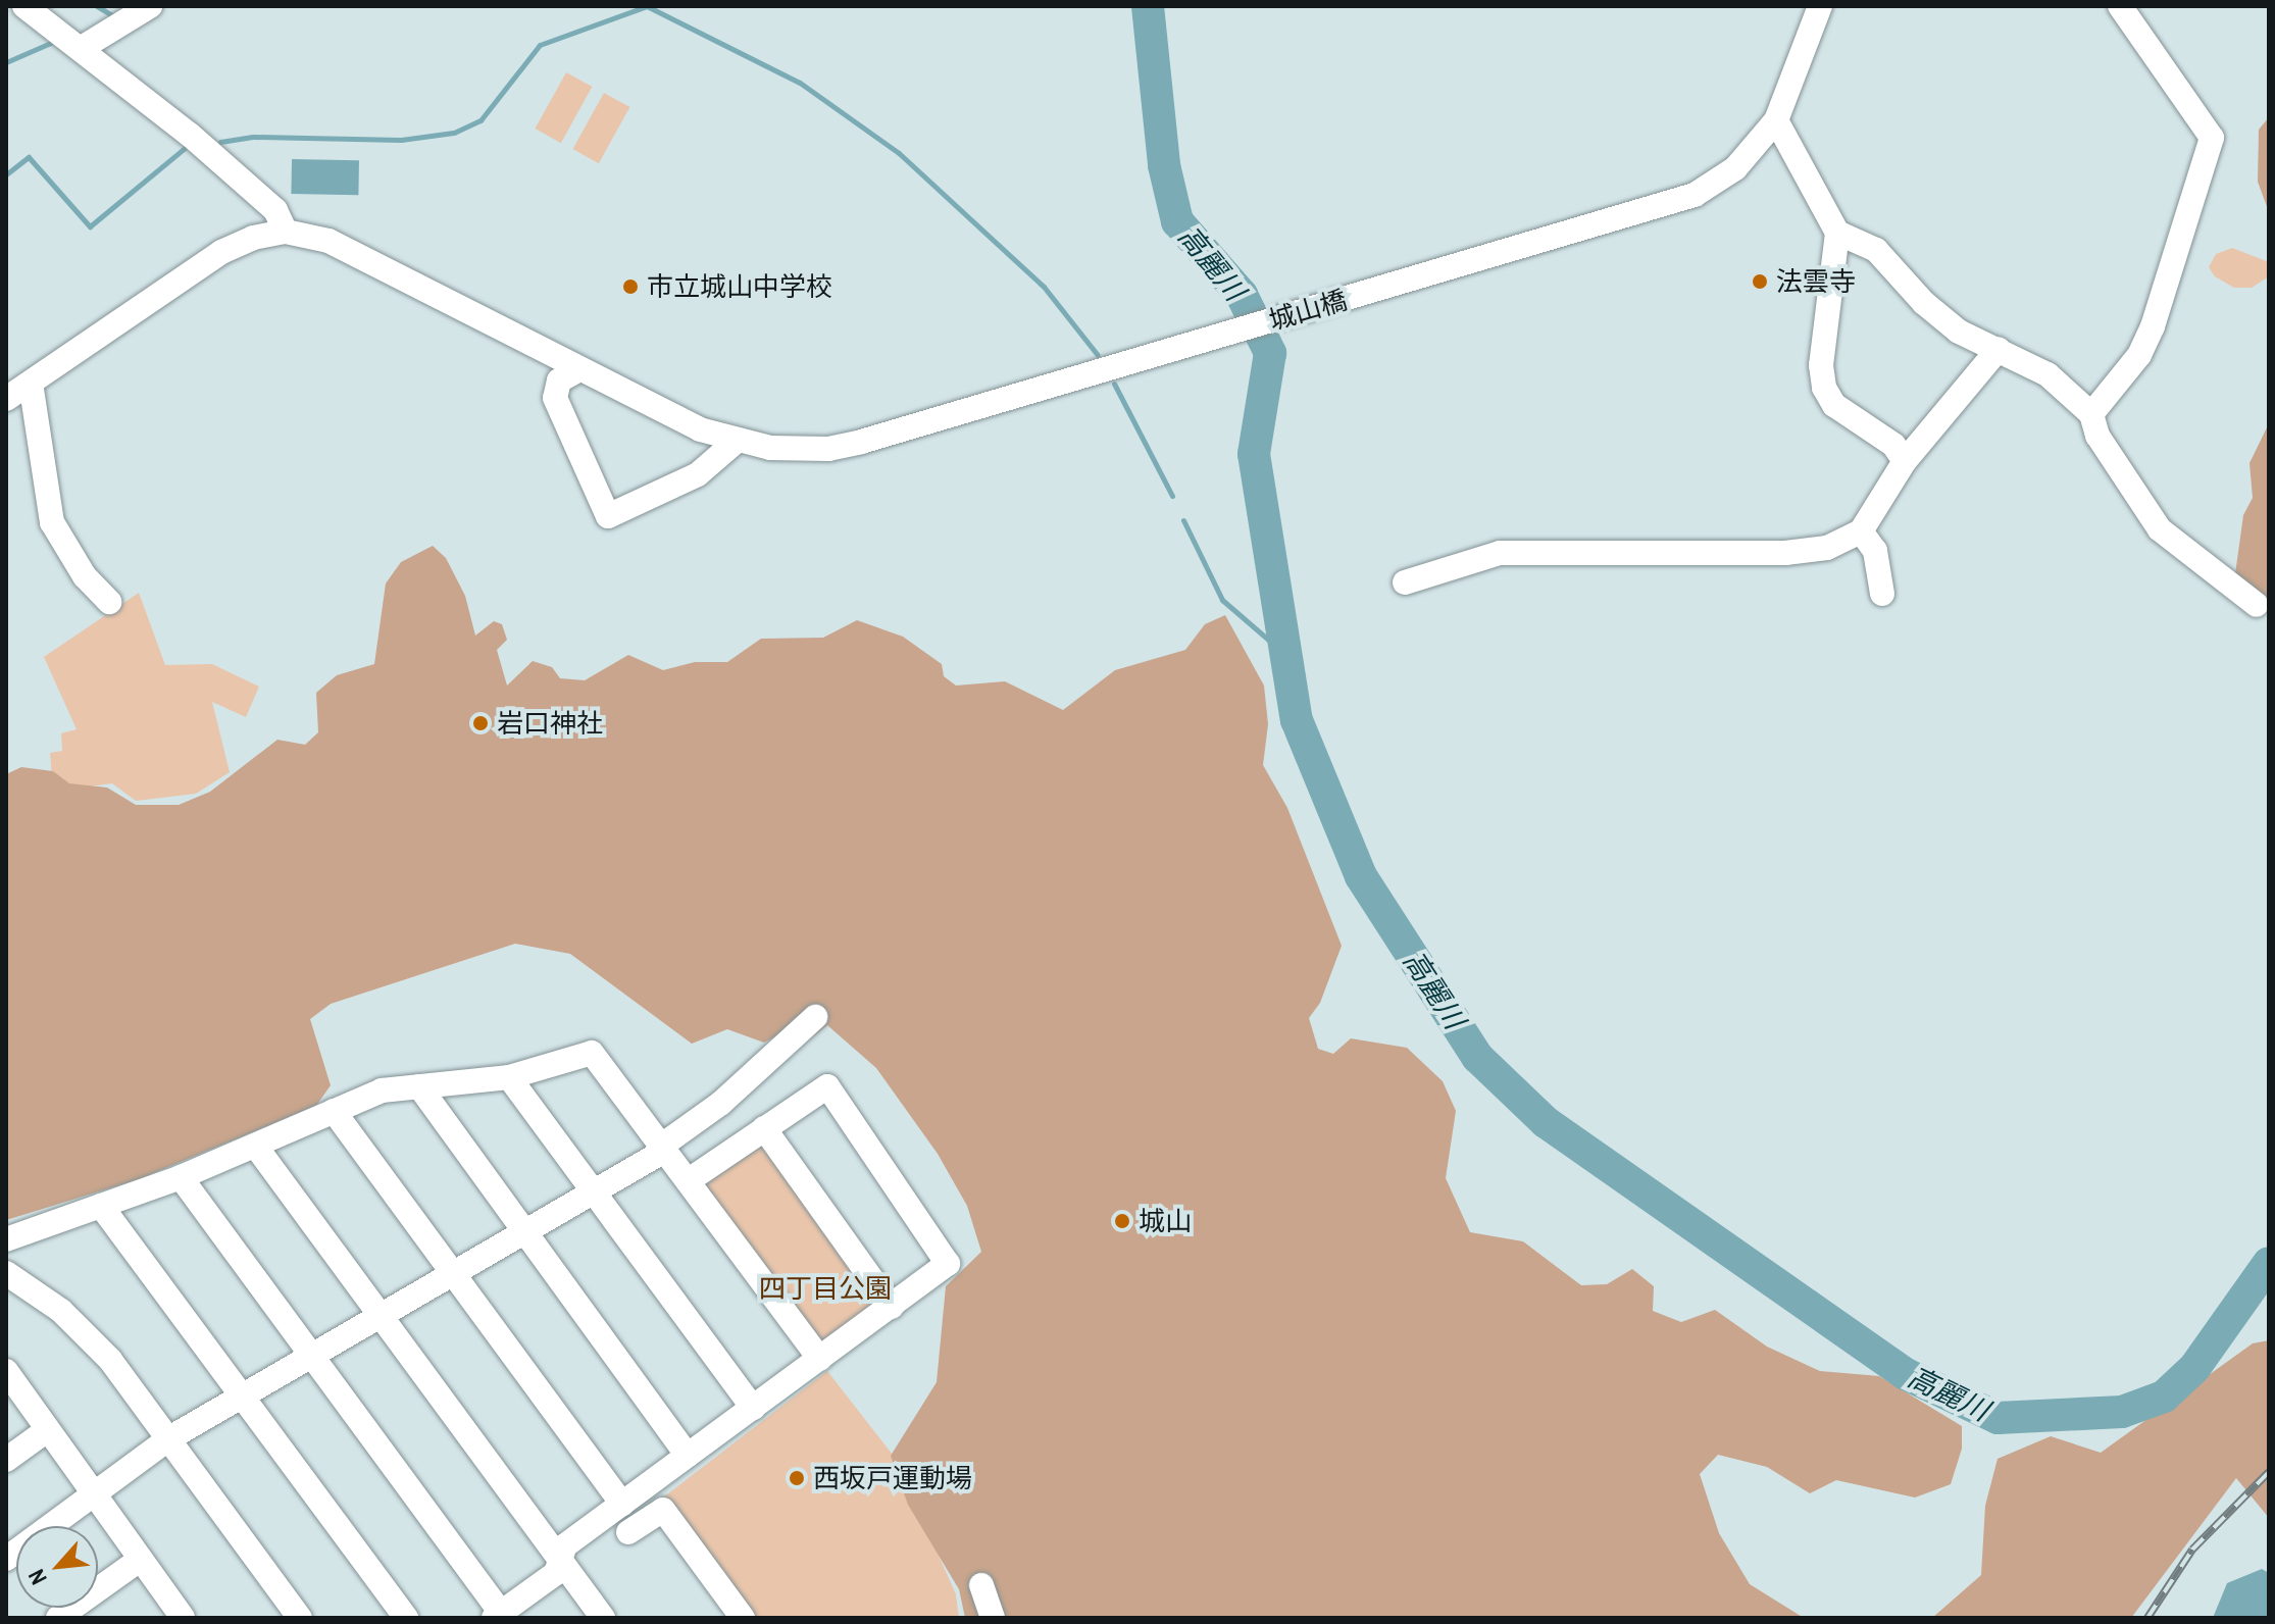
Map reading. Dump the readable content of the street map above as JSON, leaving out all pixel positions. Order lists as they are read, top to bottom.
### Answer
{
  "streets": {
    "street": ["城山橋"]
  },
  "water": ["高麗川"],
  "parks": ["四丁目公園"],
  "places": [
    "法雲寺",
    "市立城山中学校",
    "岩口神社",
    "城山",
    "西坂戸運動場"
  ],
  "north": "bottom left"
}
